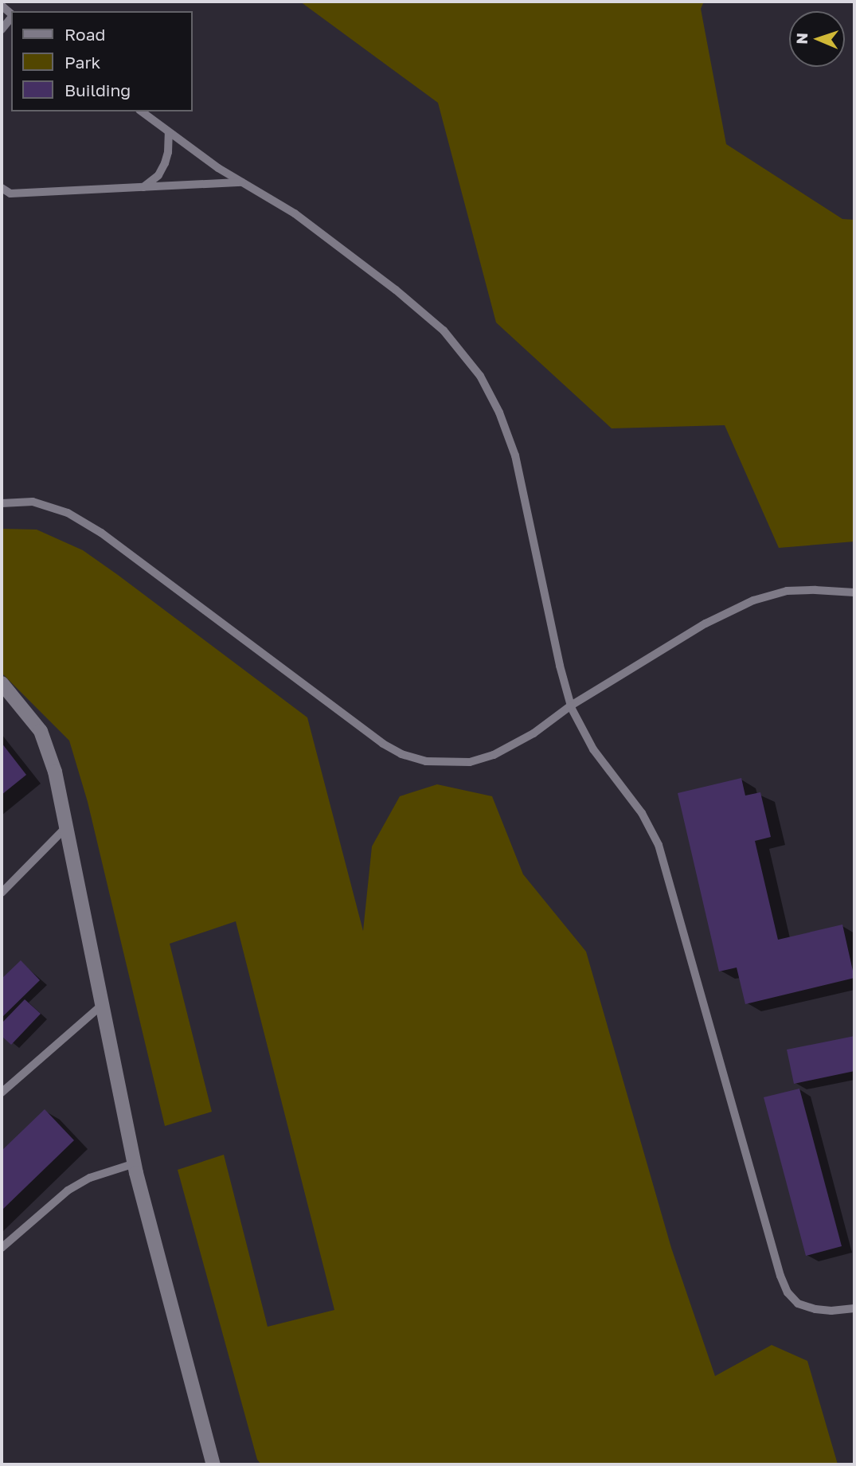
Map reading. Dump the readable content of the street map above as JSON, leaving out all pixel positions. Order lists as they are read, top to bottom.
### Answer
{
  "legend": ["Road", "Park", "Building"],
  "north": "left"
}
